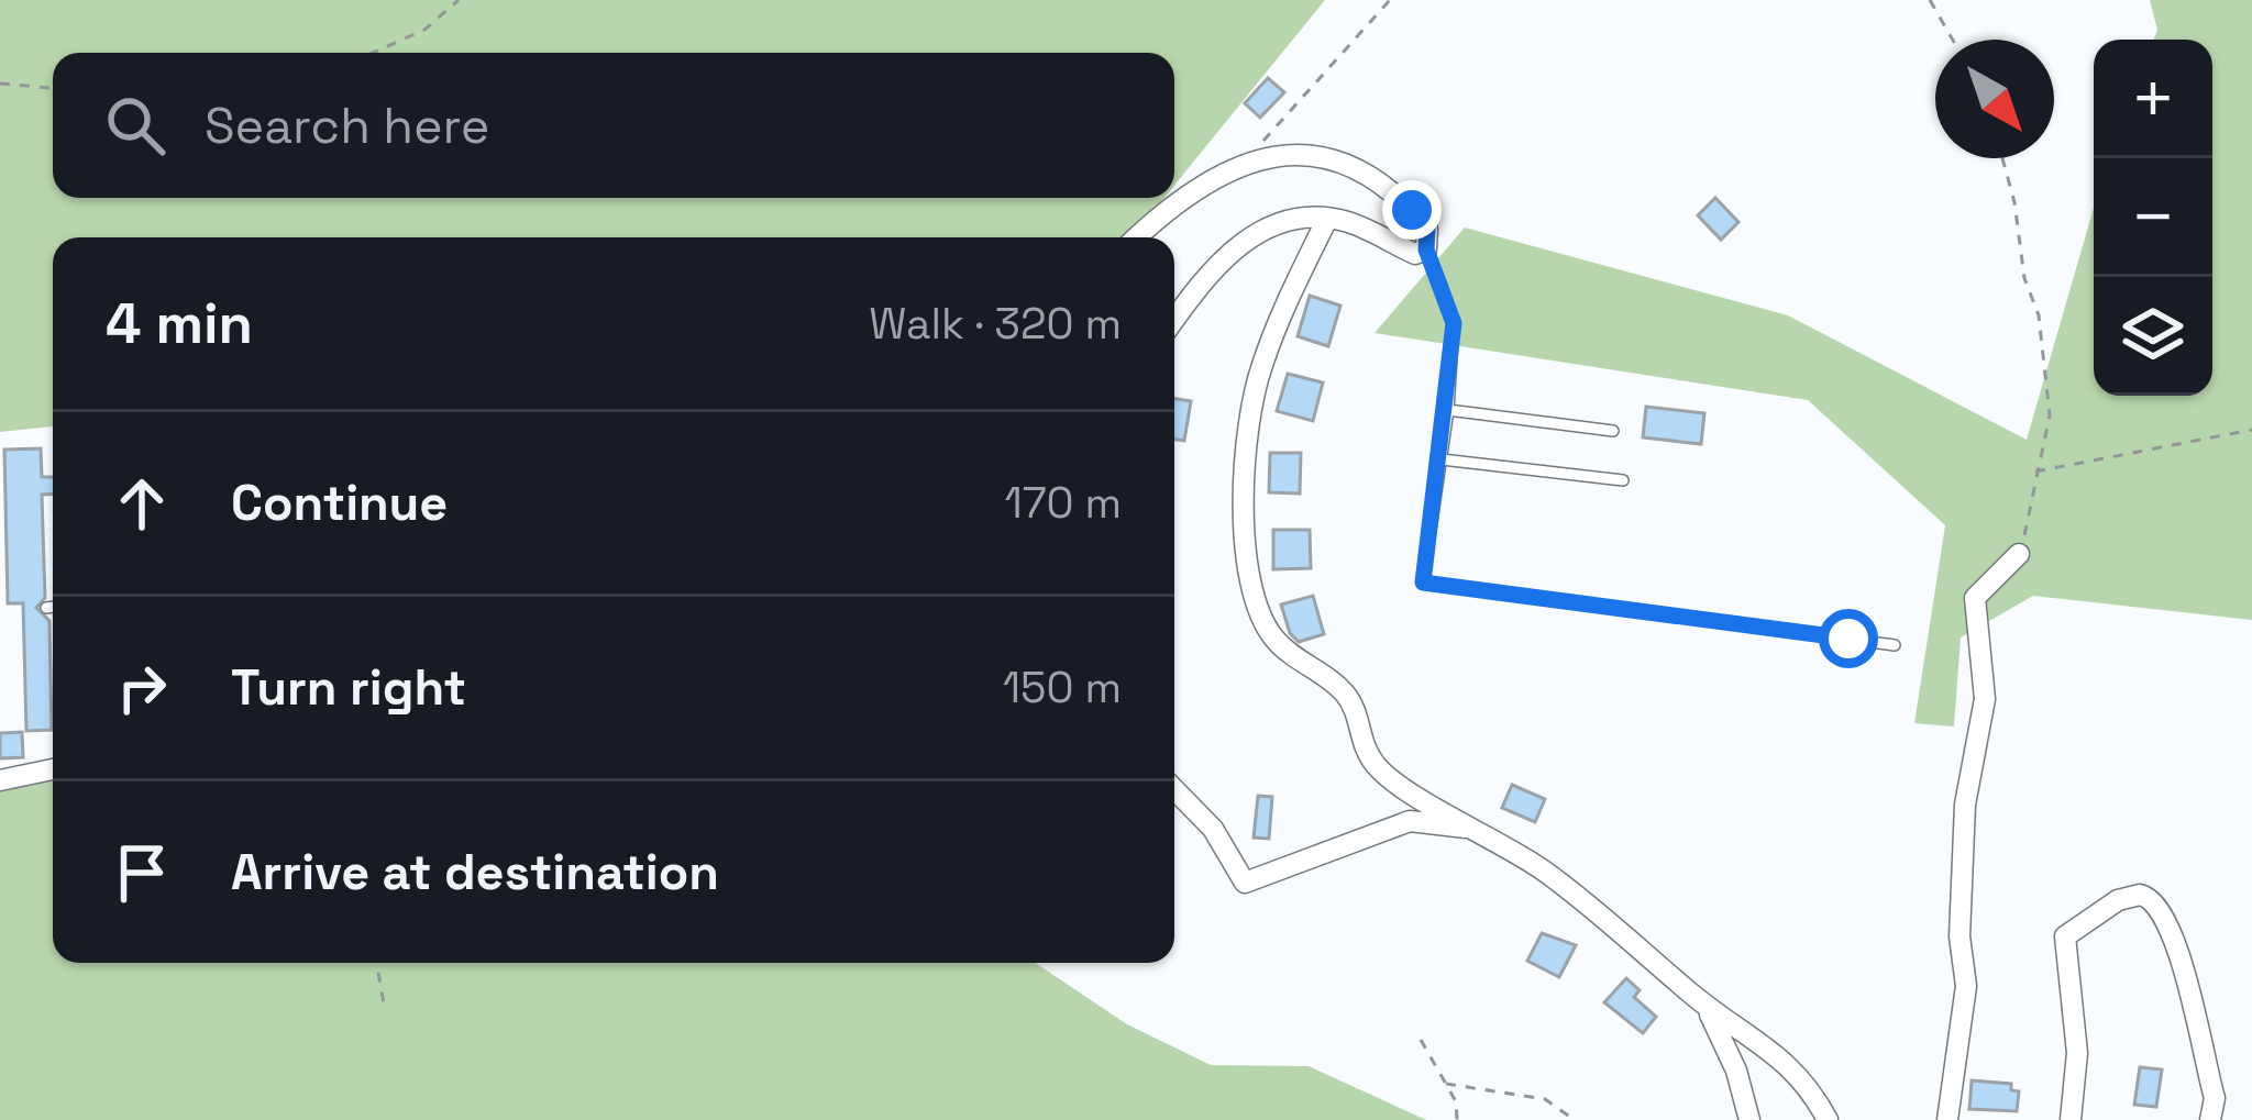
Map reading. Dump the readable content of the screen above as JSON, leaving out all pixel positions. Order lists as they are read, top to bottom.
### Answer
{
  "north": "bottom right",
  "page": {
    "map_buttons": ["+", "−"],
    "search": "Search here",
    "heading": ["4 min", "Walk · 320 m"],
    "list": [
      ["Continue", "170 m"],
      ["Turn right", "150 m"],
      "Arrive at destination"
    ]
  }
}
